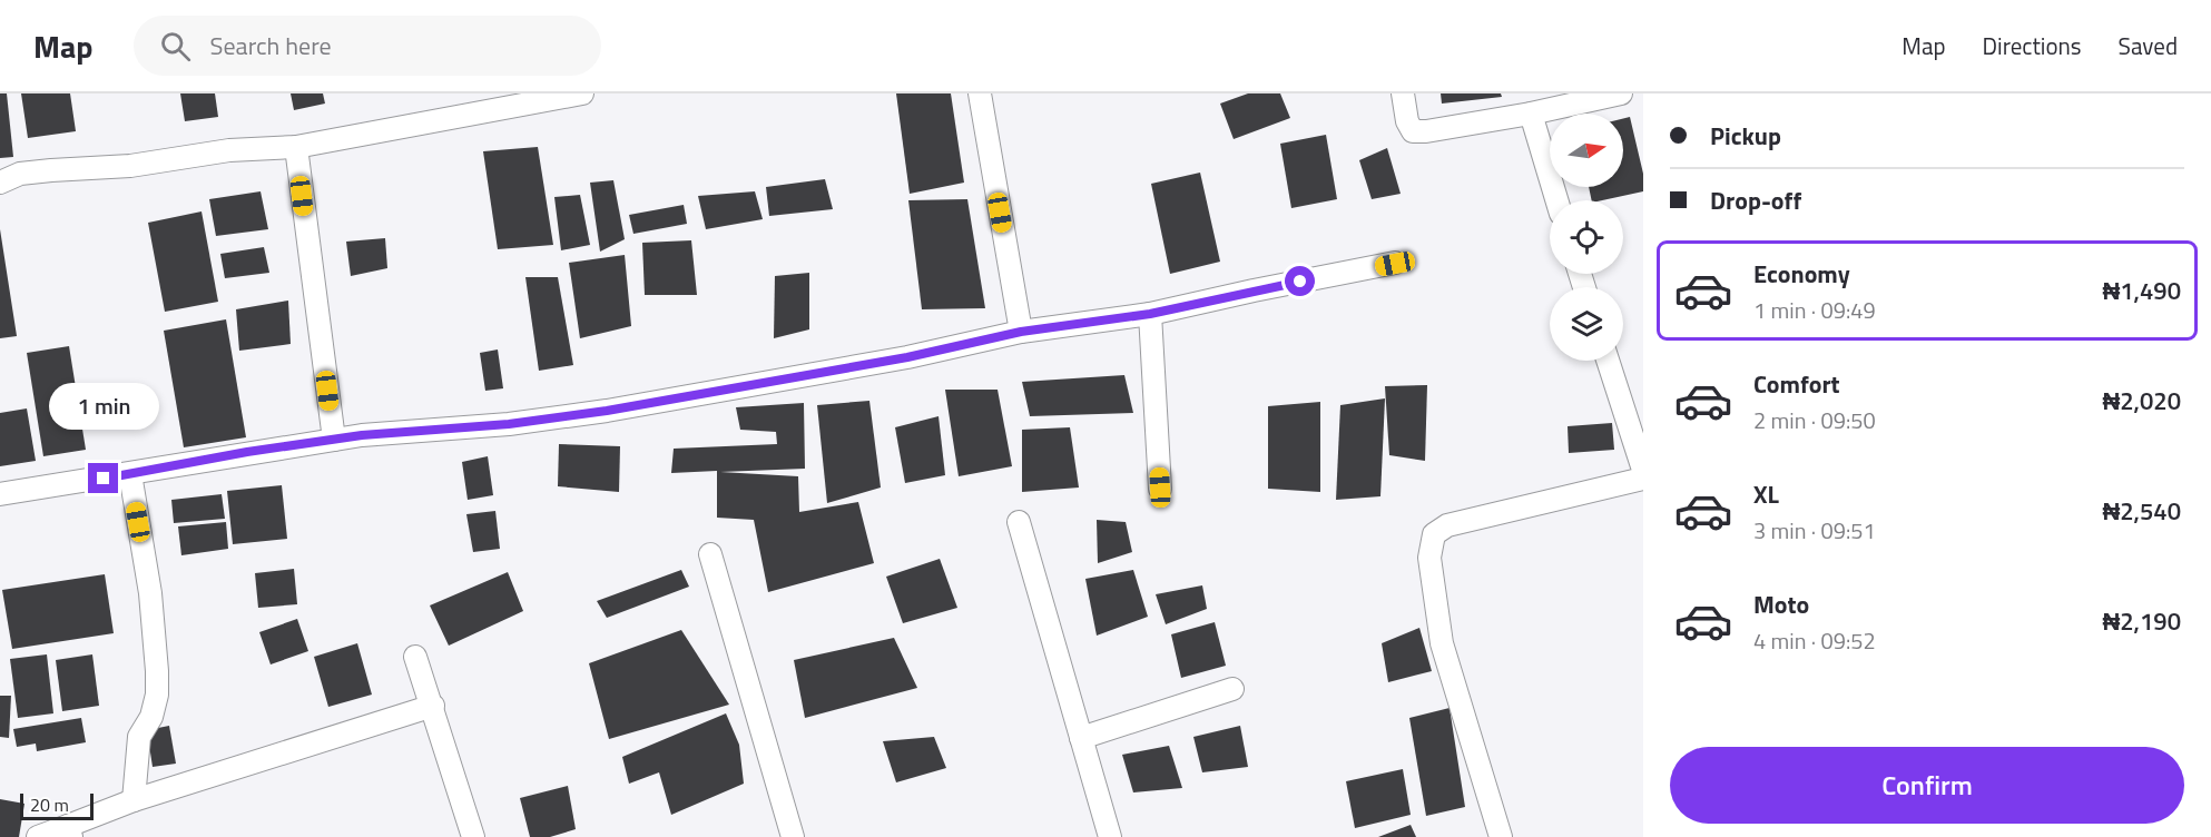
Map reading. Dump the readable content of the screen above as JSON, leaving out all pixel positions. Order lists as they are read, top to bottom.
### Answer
{
  "scale_bar": "20 m",
  "north": "right",
  "page": {
    "header": "Map",
    "search": "Search here",
    "nav": ["Map", "Directions", "Saved"],
    "banner": ["Pickup", "Drop-off"],
    "list": [
      {
        "name": "Economy",
        "note": "1 min · 09:49",
        "value": "₦1,490"
      },
      {
        "name": "Comfort",
        "note": "2 min · 09:50",
        "value": "₦2,020"
      },
      {
        "name": "XL",
        "note": "3 min · 09:51",
        "value": "₦2,540"
      },
      {
        "name": "Moto",
        "note": "4 min · 09:52",
        "value": "₦2,190"
      }
    ],
    "bubble": "1 min",
    "buttons": "Confirm",
    "scale": "20 m"
  }
}
